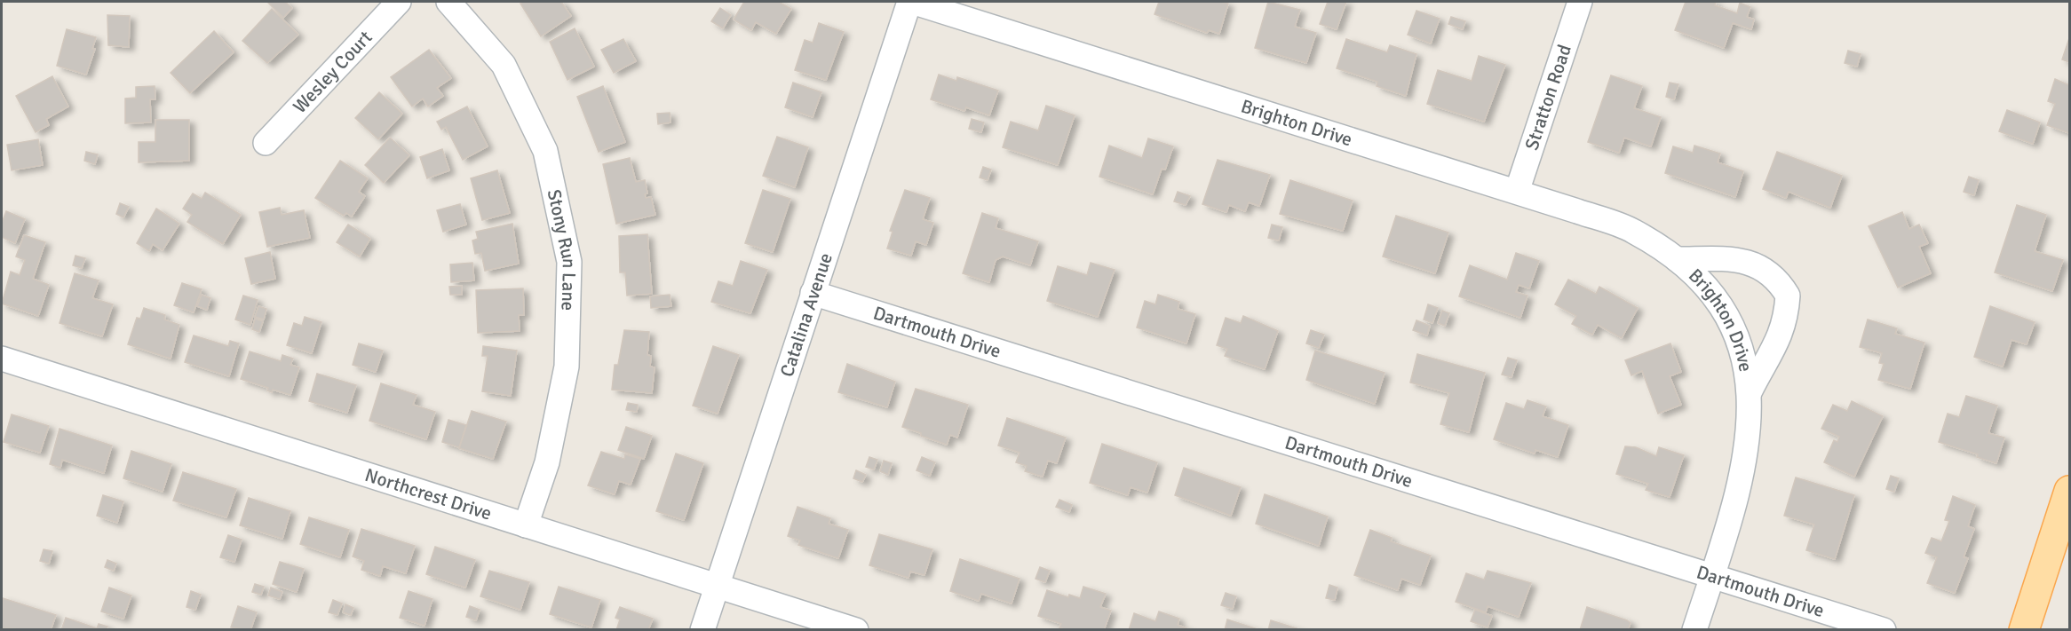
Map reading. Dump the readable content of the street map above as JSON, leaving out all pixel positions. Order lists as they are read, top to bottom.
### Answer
{
  "streets": {
    "street": [
      "Wesley Court",
      "Stratton Road",
      "Brighton Drive",
      "Stony Run Lane",
      "Catalina Avenue",
      "Dartmouth Drive",
      "Northcrest Drive"
    ]
  },
  "crossings": [
    ["Stratton Road", "Brighton Drive"],
    ["Brighton Drive", "Catalina Avenue"],
    ["Brighton Drive", "Dartmouth Drive"],
    ["Stony Run Lane", "Northcrest Drive"],
    ["Catalina Avenue", "Dartmouth Drive"],
    ["Catalina Avenue", "Northcrest Drive"]
  ]
}
